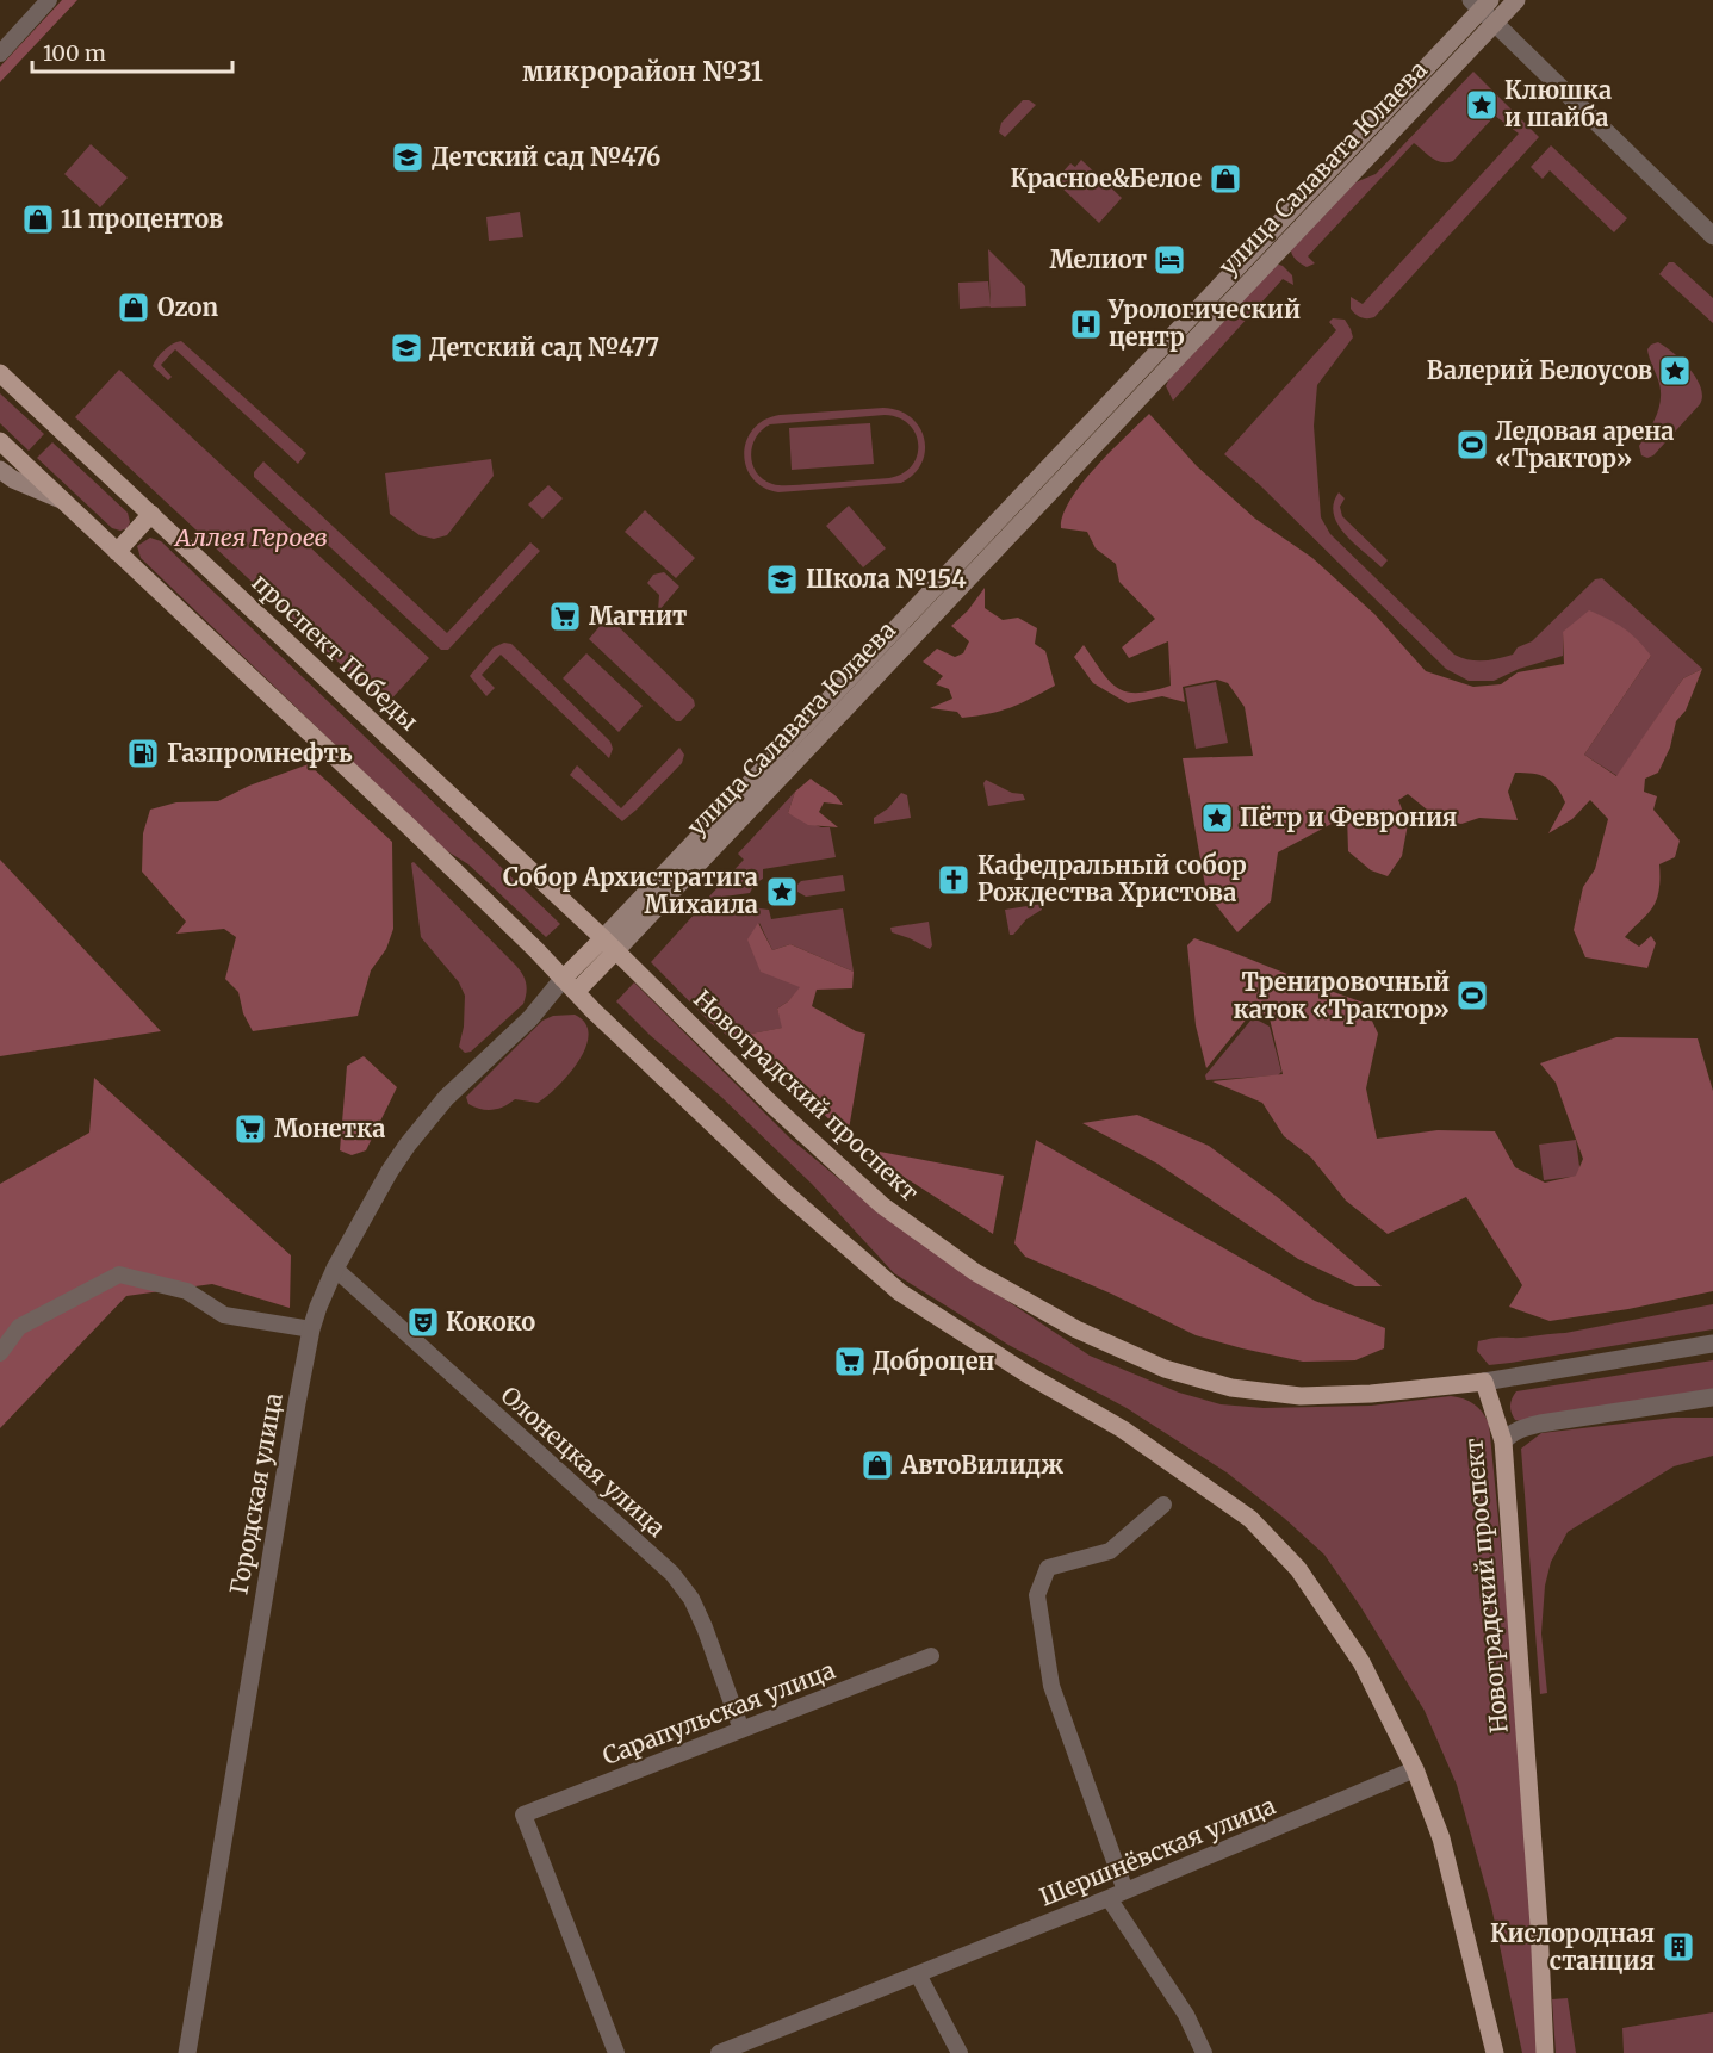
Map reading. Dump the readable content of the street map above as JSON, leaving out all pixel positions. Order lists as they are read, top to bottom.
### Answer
{
  "streets": {
    "main road": [
      "улица Салавата Юлаева",
      "проспект Победы",
      "Новоградский проспект",
      "Городская улица"
    ],
    "street": ["Олонецкая улица", "Сарапульская улица", "Шершнёвская улица"]
  },
  "crossings": [
    ["улица Салавата Юлаева", "проспект Победы"],
    ["улица Салавата Юлаева", "Новоградский проспект"],
    ["улица Салавата Юлаева", "Городская улица"],
    ["проспект Победы", "Новоградский проспект"],
    ["Олонецкая улица", "Городская улица"],
    ["Олонецкая улица", "Сарапульская улица"]
  ],
  "districts": ["микрорайон №31"],
  "parks": ["Аллея Героев"],
  "places": {
    "place": [
      "Клюшка и шайба",
      "Валерий Белоусов",
      "Пётр и Феврония",
      "Собор Архистратига Михаила"
    ],
    "school or university": ["Детский сад №476", "Детский сад №477", "Школа №154"],
    "shop": [
      "Красное&Белое",
      "11 процентов",
      "Ozon",
      "АвтоВилидж"
    ],
    "hotel": ["Мелиот"],
    "hospital": ["Урологический центр"],
    "sports": ["Ледовая арена «Трактор»", "Тренировочный каток «Трактор»"],
    "supermarket": ["Магнит", "Монетка", "Доброцен"],
    "fuel station": ["Газпромнефть"],
    "church": ["Кафедральный собор Рождества Христова"],
    "theatre": ["Кококо"],
    "building": ["Кислородная станция"]
  },
  "scale_bar": "100 m"
}
